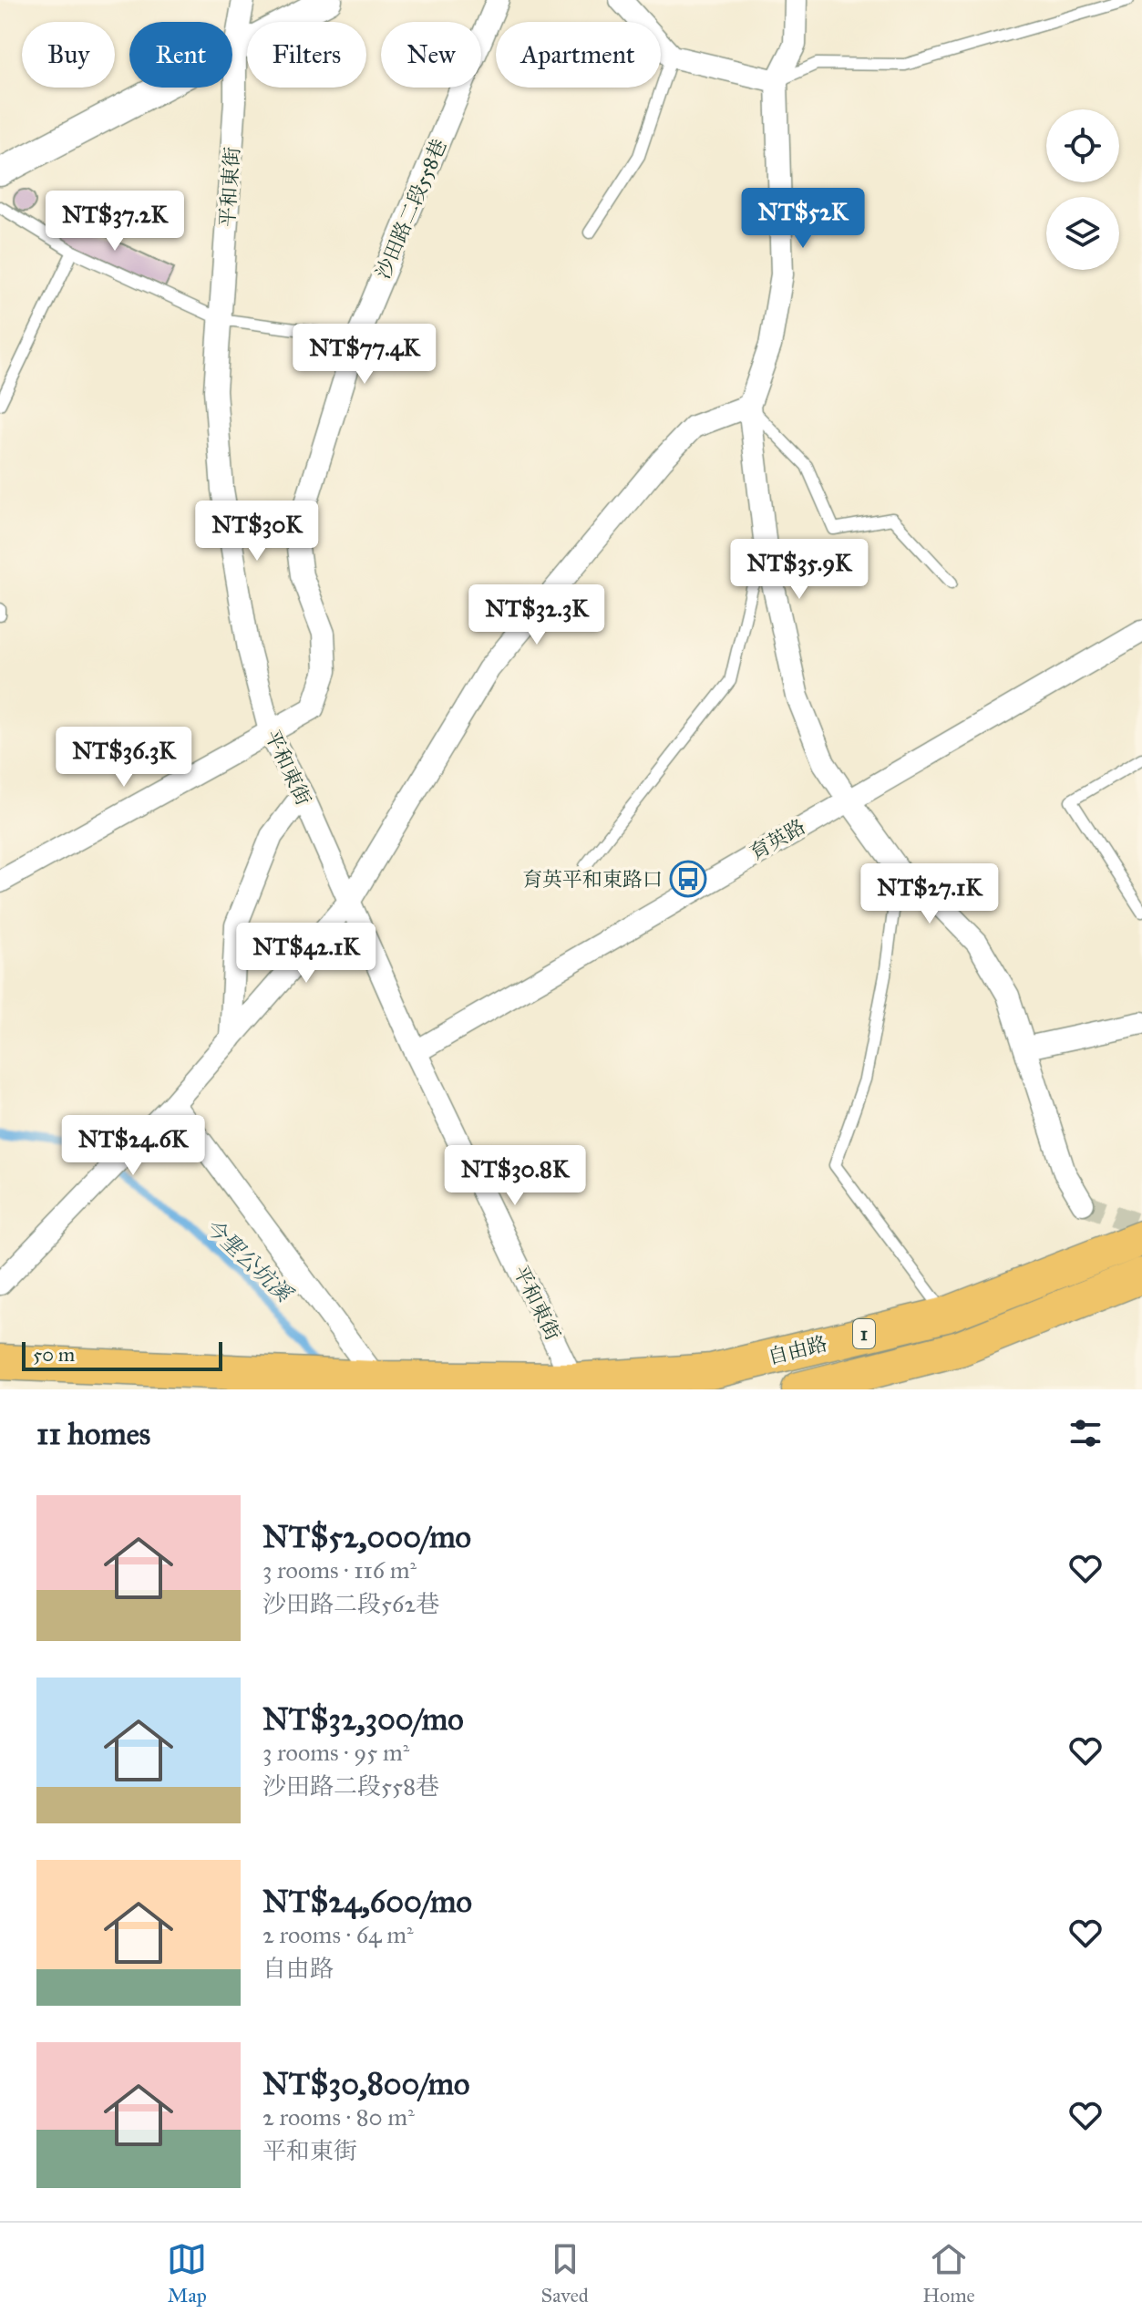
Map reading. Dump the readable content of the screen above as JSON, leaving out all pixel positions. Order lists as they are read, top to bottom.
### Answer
{
  "streets": {
    "main road": ["1", "自由路"],
    "street": ["平和東街", "沙田路二段558巷", "育英路"]
  },
  "crossings": [
    ["平和東街", "沙田路二段558巷"],
    ["平和東街", "育英路"],
    ["平和東街", "自由路"]
  ],
  "water": ["今聖公坑溪"],
  "places": {
    "bus stop": ["育英平和東路口"]
  },
  "scale_bar": "50 m",
  "page": {
    "chip": [
      "Buy",
      "Rent",
      "Filters",
      "New",
      "Apartment"
    ],
    "price": [
      "NT$52K",
      "NT$37.2K",
      "NT$77.4K",
      "NT$30K",
      "NT$35.9K",
      "NT$32.3K",
      "NT$36.3K",
      "NT$27.1K",
      "NT$42.1K",
      "NT$24.6K",
      "NT$30.8K"
    ],
    "scale": "50 m",
    "heading": "11 homes",
    "list": [
      {
        "name": "NT$52,000/mo",
        "note": "3 rooms · 116 m² · 沙田路二段562巷"
      },
      {
        "name": "NT$32,300/mo",
        "note": "3 rooms · 95 m² · 沙田路二段558巷"
      },
      {
        "name": "NT$24,600/mo",
        "note": "2 rooms · 64 m² · 自由路"
      },
      {
        "name": "NT$30,800/mo",
        "note": "2 rooms · 80 m² · 平和東街"
      }
    ],
    "tabs": ["Map", "Saved", "Home"]
  }
}
